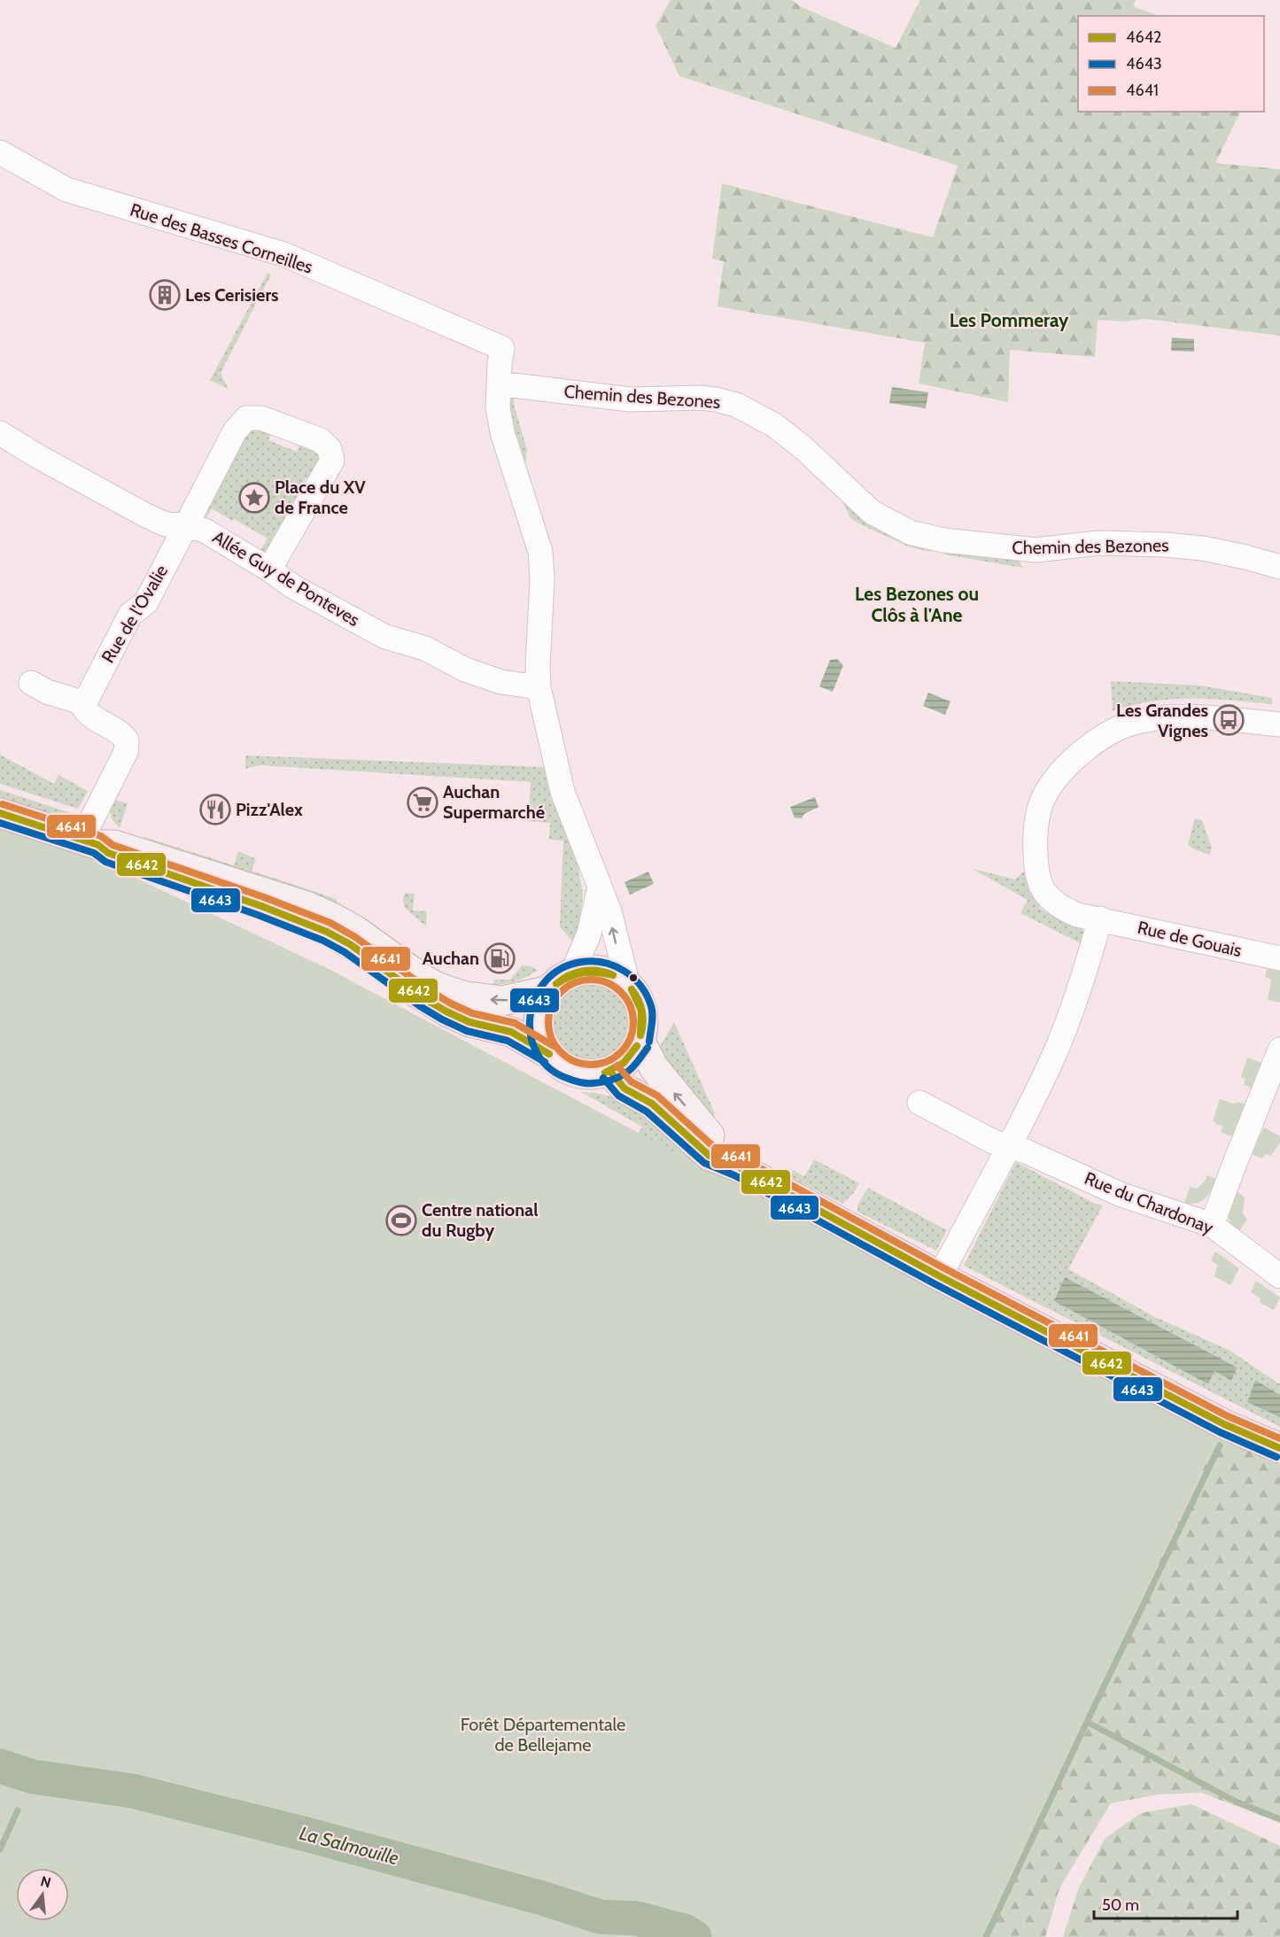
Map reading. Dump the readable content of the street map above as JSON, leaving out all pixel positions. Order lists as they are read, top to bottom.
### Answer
{
  "streets": {
    "street": [
      "Rue des Basses Corneilles",
      "Chemin des Bezones",
      "Allée Guy de Ponteves",
      "Rue de l'Ovalie",
      "Rue de Gouais",
      "Rue du Chardonay"
    ]
  },
  "crossings": [
    ["Rue des Basses Corneilles", "Chemin des Bezones"],
    ["Allée Guy de Ponteves", "Rue de l'Ovalie"]
  ],
  "districts": ["Les Pommeray", "Les Bezones ou Clôs à l'Ane"],
  "water": ["La Salmouille"],
  "parks": ["Forêt Départementale de Bellejame"],
  "places": {
    "building": ["Les Cerisiers"],
    "place": ["Place du XV de France"],
    "bus stop": ["Les Grandes Vignes"],
    "supermarket": ["Auchan Supermarché"],
    "restaurant": ["Pizz'Alex"],
    "fuel station": ["Auchan"],
    "sports": ["Centre national du Rugby"]
  },
  "lines": ["transit line 4641", "transit line 4642", "transit line 4643"],
  "legend": ["4642", "4643", "4641"],
  "scale_bar": "50 m",
  "north": "top"
}
